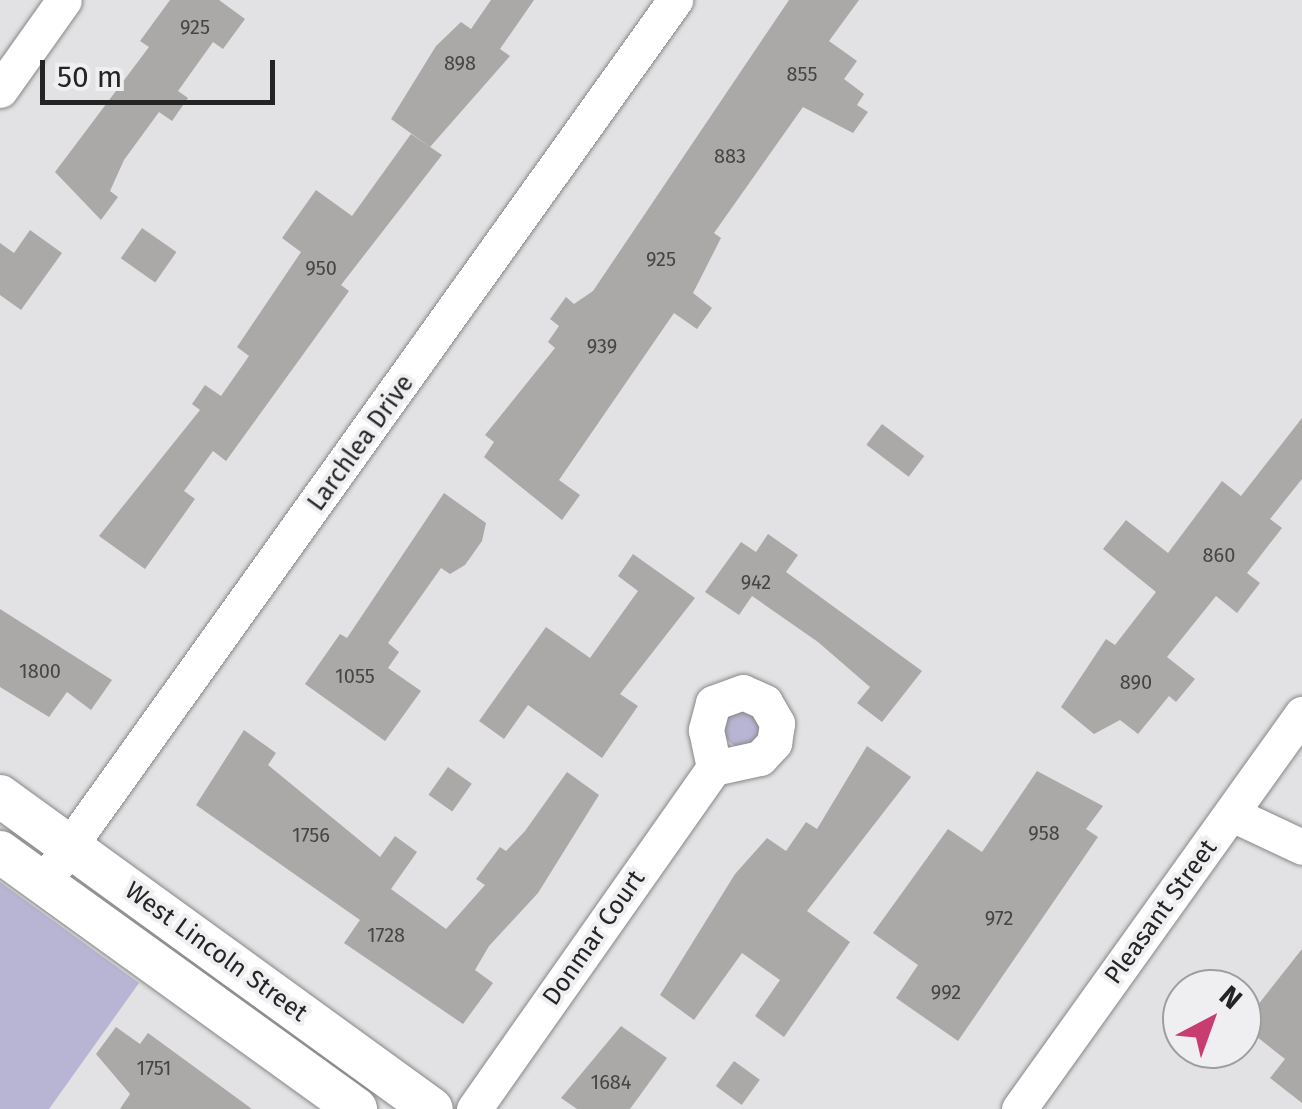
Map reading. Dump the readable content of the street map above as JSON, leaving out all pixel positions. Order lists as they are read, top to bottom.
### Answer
{
  "streets": {
    "street": [
      "Larchlea Drive",
      "Pleasant Street",
      "Donmar Court",
      "West Lincoln Street"
    ]
  },
  "crossings": [
    ["Larchlea Drive", "West Lincoln Street"]
  ],
  "house_numbers": [
    "925",
    "898",
    "855",
    "883",
    "925",
    "950",
    "939",
    "860",
    "942",
    "1800",
    "1055",
    "890",
    "958",
    "1756",
    "972",
    "1728",
    "992",
    "1751",
    "1684"
  ],
  "scale_bar": "50 m",
  "north": "top right"
}
